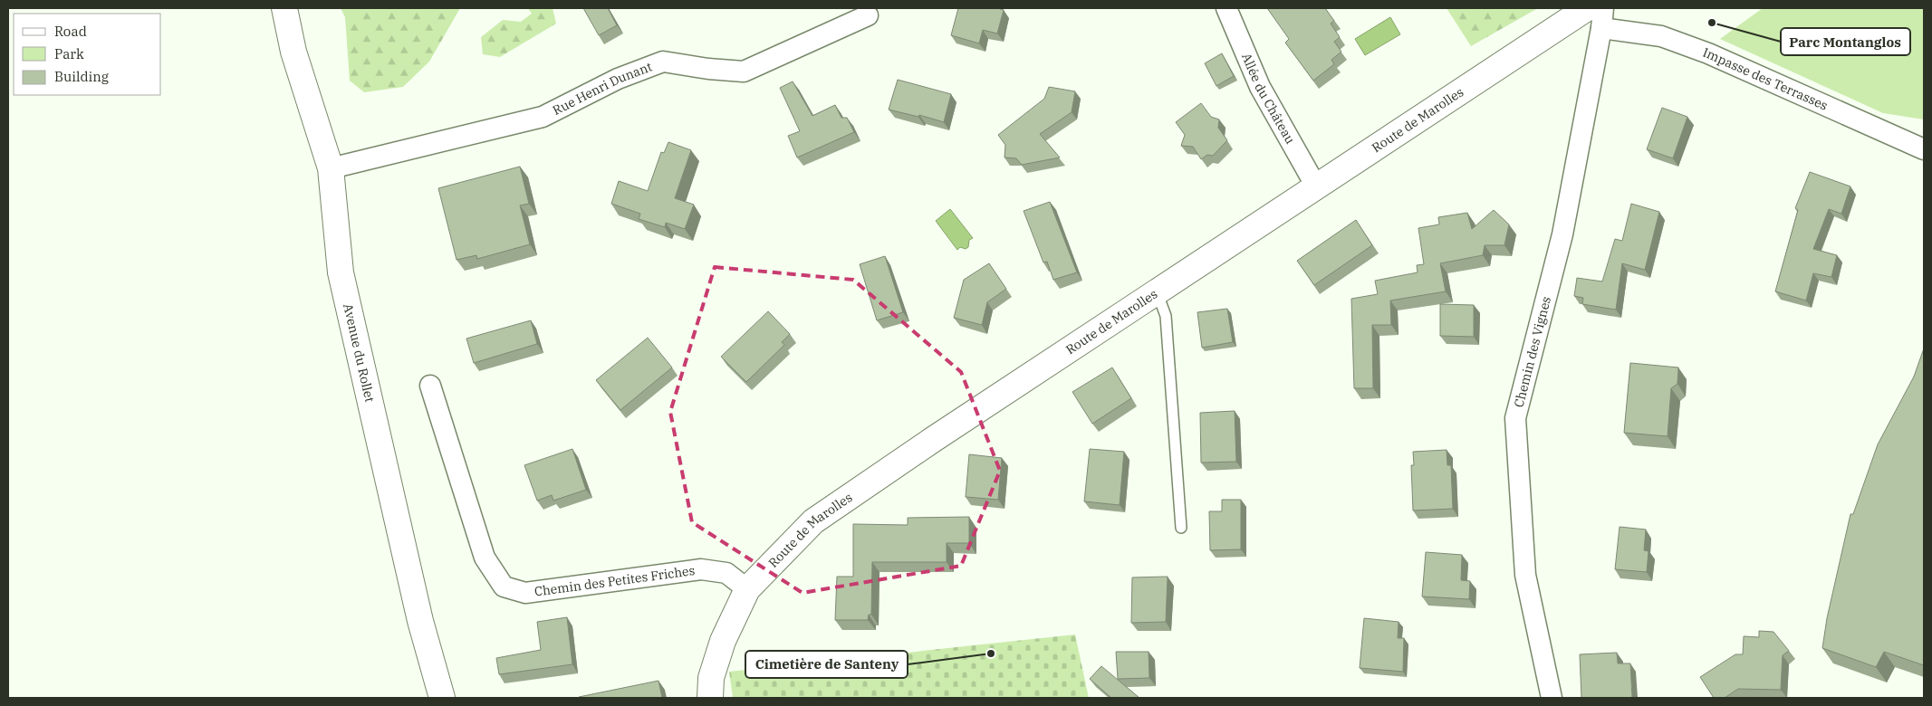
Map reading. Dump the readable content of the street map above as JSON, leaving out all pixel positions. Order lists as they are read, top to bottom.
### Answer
{
  "streets": {
    "street": [
      "Impasse des Terrasses",
      "Rue Henri Dunant",
      "Allée du Château",
      "Route de Marolles",
      "Chemin des Vignes",
      "Avenue du Rollet",
      "Chemin des Petites Friches"
    ]
  },
  "crossings": [
    ["Impasse des Terrasses", "Chemin des Vignes"],
    ["Rue Henri Dunant", "Avenue du Rollet"],
    ["Allée du Château", "Route de Marolles"],
    ["Route de Marolles", "Chemin des Petites Friches"]
  ],
  "places": ["Parc Montanglos", "Cimetière de Santeny"],
  "legend": ["Road", "Park", "Building"]
}
